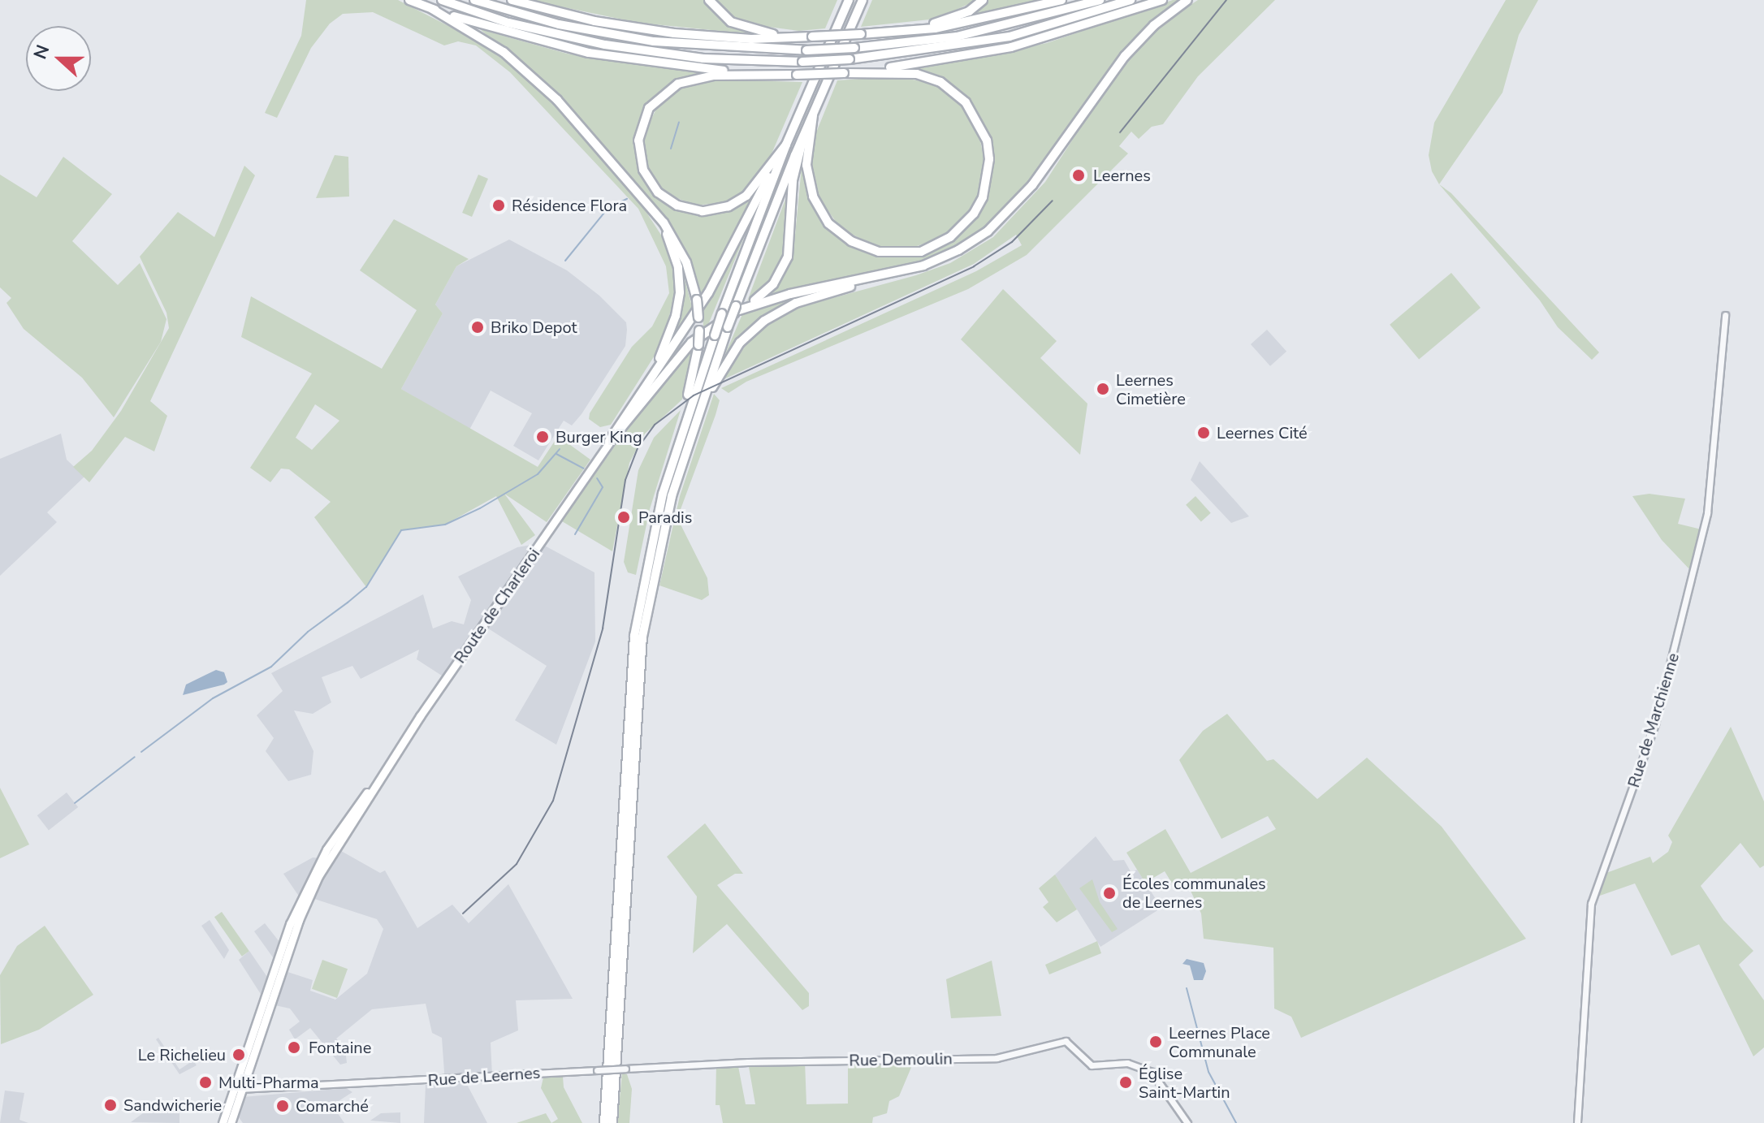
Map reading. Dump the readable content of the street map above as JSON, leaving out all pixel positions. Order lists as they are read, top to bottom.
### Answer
{
  "streets": {
    "main road": ["Route de Charleroi"],
    "street": ["Rue de Marchienne", "Rue Demoulin", "Rue de Leernes"]
  },
  "crossings": [
    ["Route de Charleroi", "Rue de Leernes"],
    ["Rue Demoulin", "Rue de Leernes"]
  ],
  "places": [
    "Leernes",
    "Résidence Flora",
    "Briko Depot",
    "Leernes Cimetière",
    "Leernes Cité",
    "Burger King",
    "Paradis",
    "Écoles communales de Leernes",
    "Leernes Place Communale",
    "Fontaine",
    "Le Richelieu",
    "Multi-Pharma",
    "Église Saint-Martin",
    "Sandwicherie",
    "Comarché"
  ],
  "north": "left"
}
